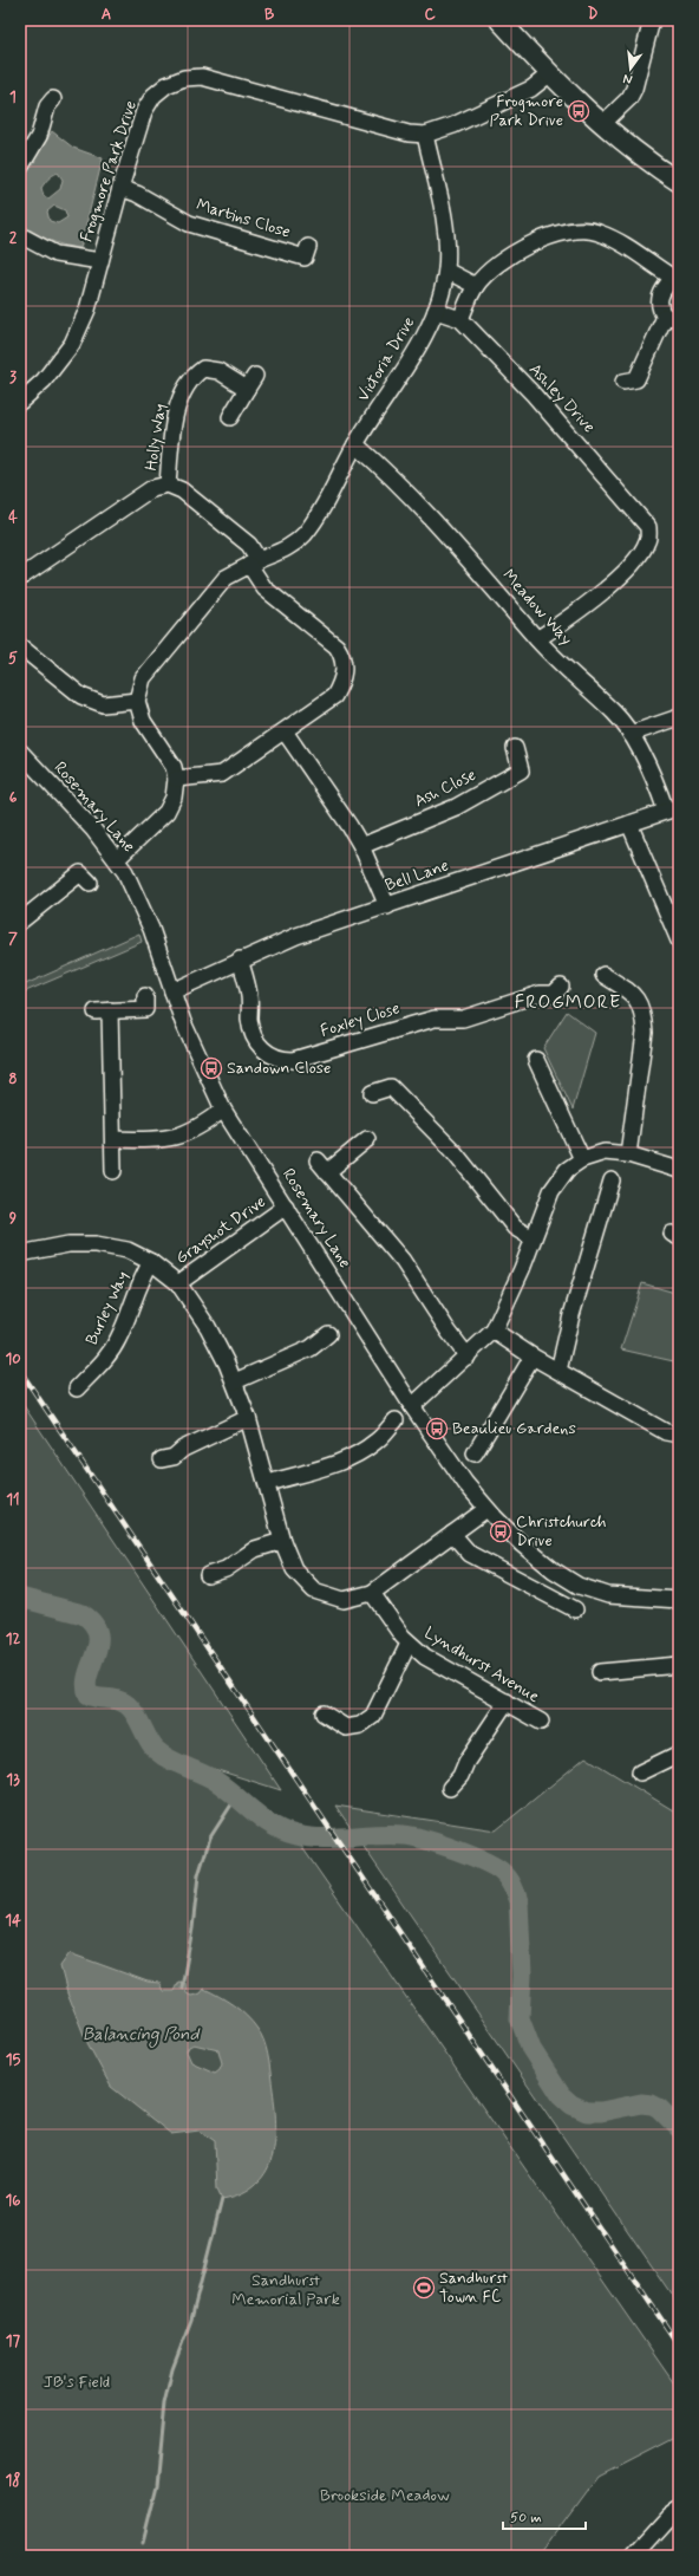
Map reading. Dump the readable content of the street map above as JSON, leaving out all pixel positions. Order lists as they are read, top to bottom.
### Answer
{
  "streets": {
    "street": [
      "Frogmore Park Drive",
      "Martins Close",
      "Victoria Drive",
      "Ashley Drive",
      "Holly Way",
      "Meadow Way",
      "Ash Close",
      "Rosemary Lane",
      "Bell Lane",
      "Foxley Close",
      "Grayshot Drive",
      "Burley Way",
      "Lyndhurst Avenue"
    ]
  },
  "crossings": [
    ["Frogmore Park Drive", "Martins Close"],
    ["Frogmore Park Drive", "Victoria Drive"],
    ["Victoria Drive", "Ashley Drive"],
    ["Victoria Drive", "Meadow Way"],
    ["Ashley Drive", "Meadow Way"],
    ["Meadow Way", "Bell Lane"],
    ["Rosemary Lane", "Bell Lane"],
    ["Rosemary Lane", "Grayshot Drive"],
    ["Bell Lane", "Foxley Close"]
  ],
  "districts": ["FROGMORE"],
  "water": ["Balancing Pond"],
  "parks": ["Sandhurst Memorial Park", "JB's Field", "Brookside Meadow"],
  "places": {
    "bus stop": [
      "Frogmore Park Drive",
      "Sandown Close",
      "Beaulieu Gardens",
      "Christchurch Drive"
    ],
    "sports": ["Sandhurst Town FC"]
  },
  "scale_bar": "50 m",
  "north": "bottom",
  "grid": {
    "columns": [
      "A",
      "B",
      "C",
      "D"
    ],
    "rows": [
      "1",
      "2",
      "3",
      "4",
      "5",
      "6",
      "7",
      "8",
      "9",
      "10",
      "11",
      "12",
      "13",
      "14",
      "15",
      "16",
      "17",
      "18"
    ]
  }
}
